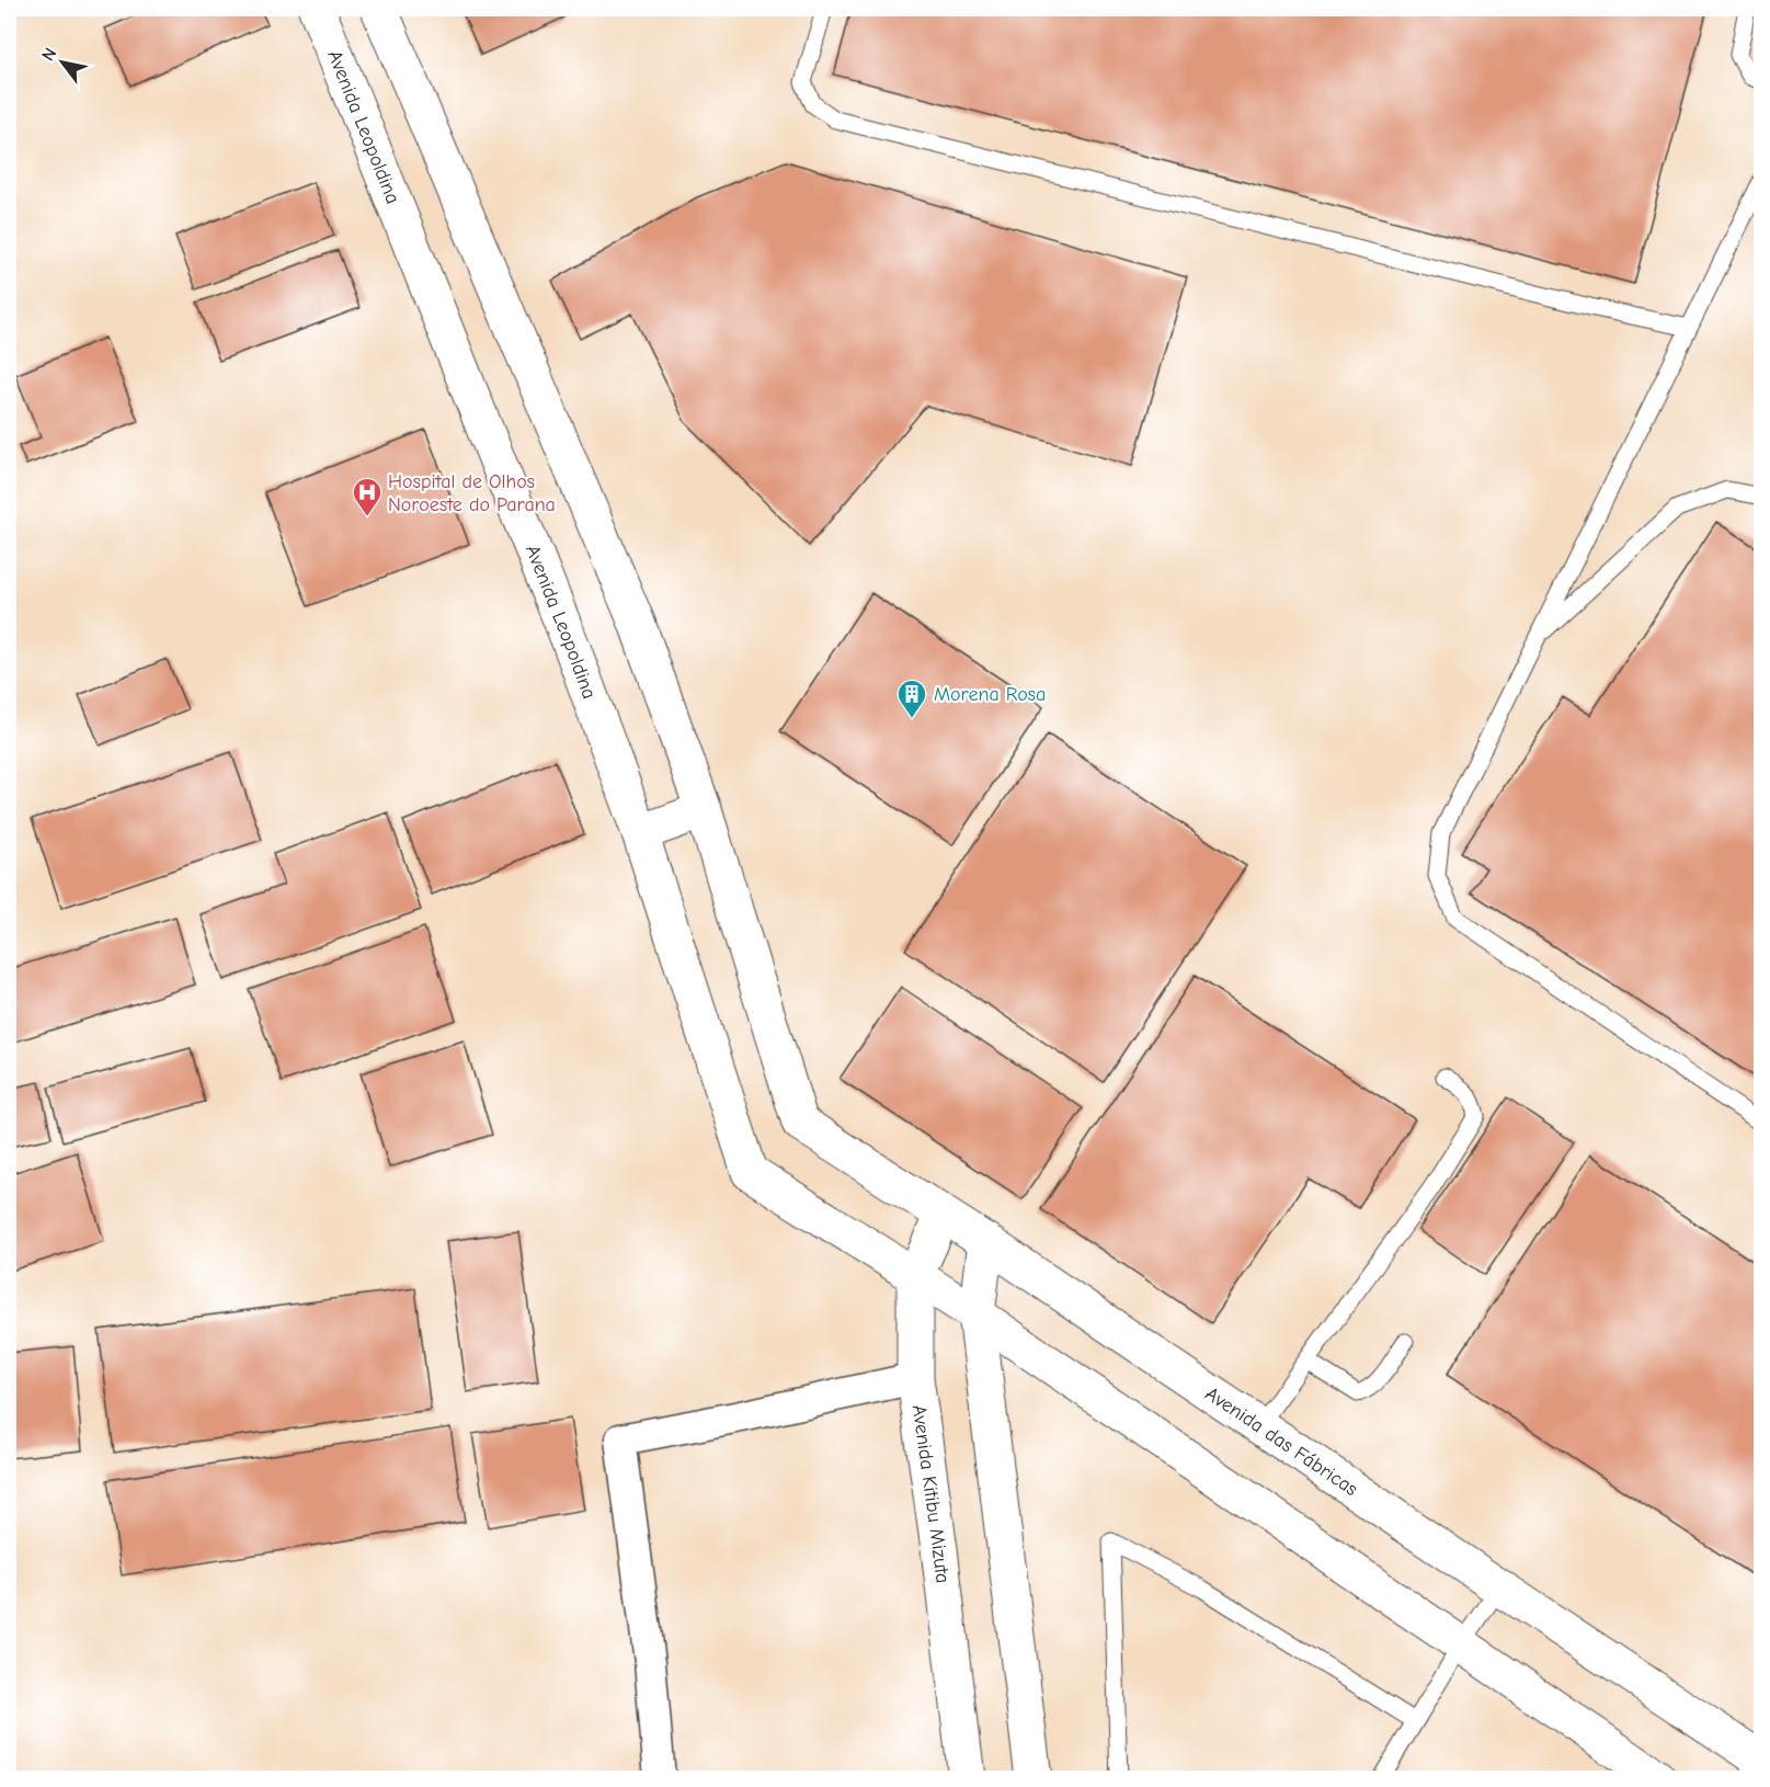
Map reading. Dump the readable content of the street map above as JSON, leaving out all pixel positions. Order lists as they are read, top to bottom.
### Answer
{
  "streets": {
    "street": ["Avenida Leopoldina", "Avenida das Fábricas", "Avenida Kitibu Mizuta"]
  },
  "crossings": [
    ["Avenida Leopoldina", "Avenida Kitibu Mizuta"],
    ["Avenida das Fábricas", "Avenida Kitibu Mizuta"]
  ],
  "places": {
    "hospital": ["Hospital de Olhos Noroeste do Parana"],
    "building": ["Morena Rosa"]
  },
  "north": "top left"
}
